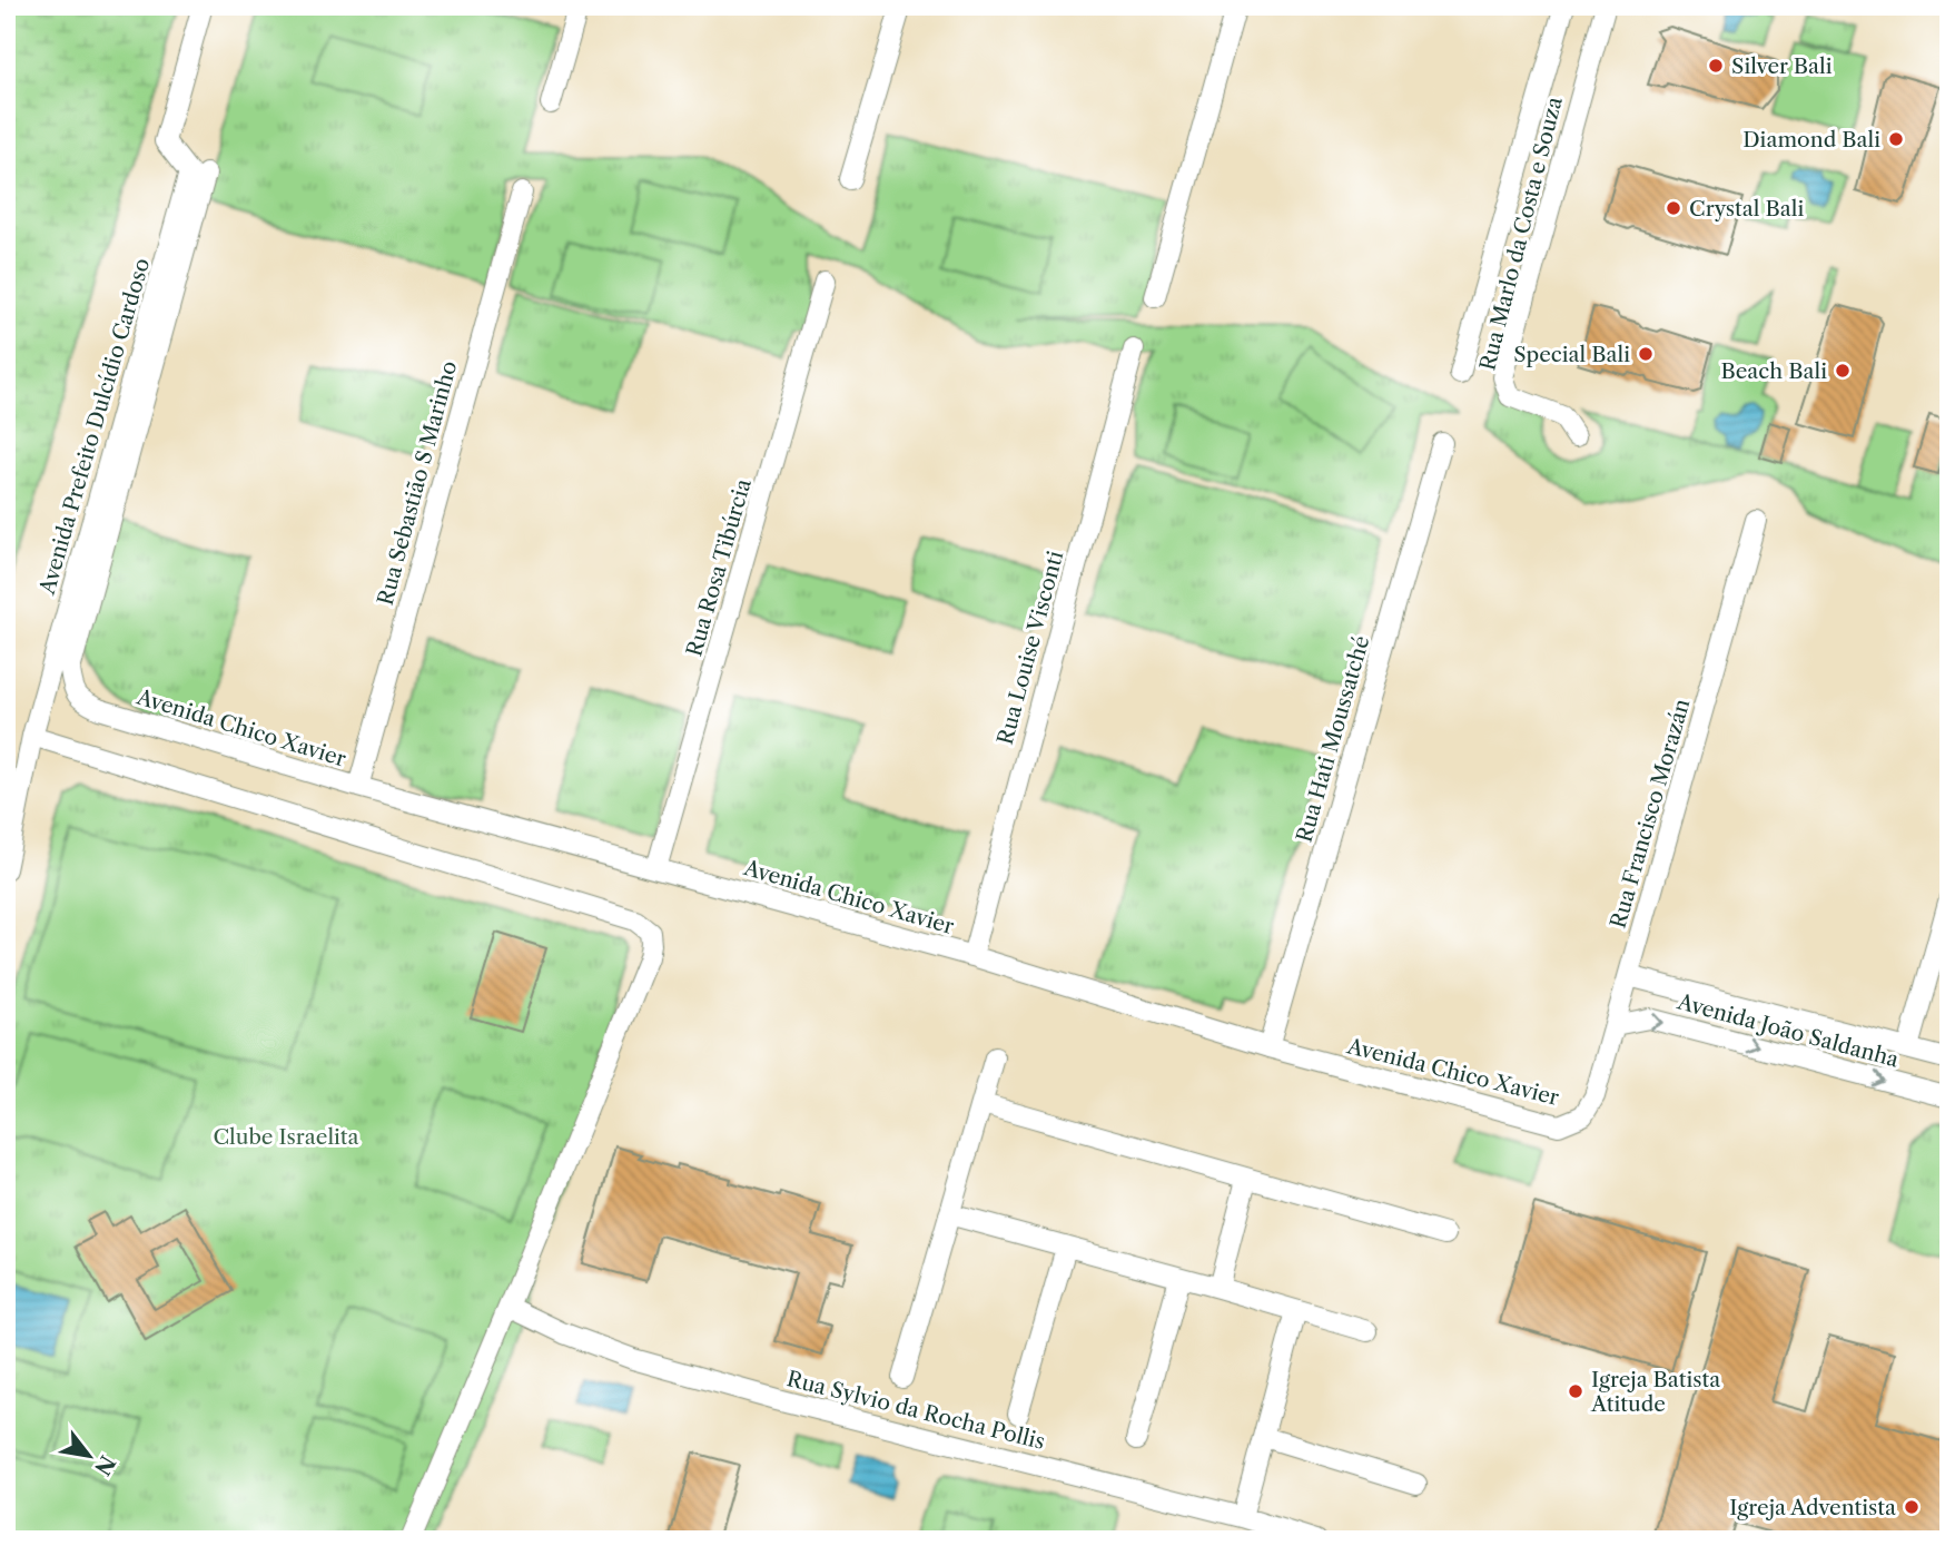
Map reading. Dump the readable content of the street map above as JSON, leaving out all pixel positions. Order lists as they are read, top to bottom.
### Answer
{
  "streets": {
    "street": [
      "Rua Marlo da Costa e Souza",
      "Avenida Prefeito Dulcídio Cardoso",
      "Rua Sebastião S Marinho",
      "Rua Rosa Tibúrcia",
      "Rua Louise Visconti",
      "Avenida Chico Xavier",
      "Rua Hati Moussatché",
      "Rua Francisco Morazán",
      "Avenida João Saldanha",
      "Rua Sylvio da Rocha Pollis"
    ]
  },
  "crossings": [
    ["Avenida Prefeito Dulcídio Cardoso", "Avenida Chico Xavier"],
    ["Rua Sebastião S Marinho", "Avenida Chico Xavier"],
    ["Rua Rosa Tibúrcia", "Avenida Chico Xavier"],
    ["Rua Louise Visconti", "Avenida Chico Xavier"],
    ["Avenida Chico Xavier", "Rua Hati Moussatché"],
    ["Avenida Chico Xavier", "Rua Francisco Morazán"],
    ["Rua Francisco Morazán", "Avenida João Saldanha"]
  ],
  "parks": ["Clube Israelita"],
  "places": [
    "Silver Bali",
    "Diamond Bali",
    "Crystal Bali",
    "Special Bali",
    "Beach Bali",
    "Igreja Batista Atitude",
    "Igreja Adventista"
  ],
  "north": "bottom right"
}
